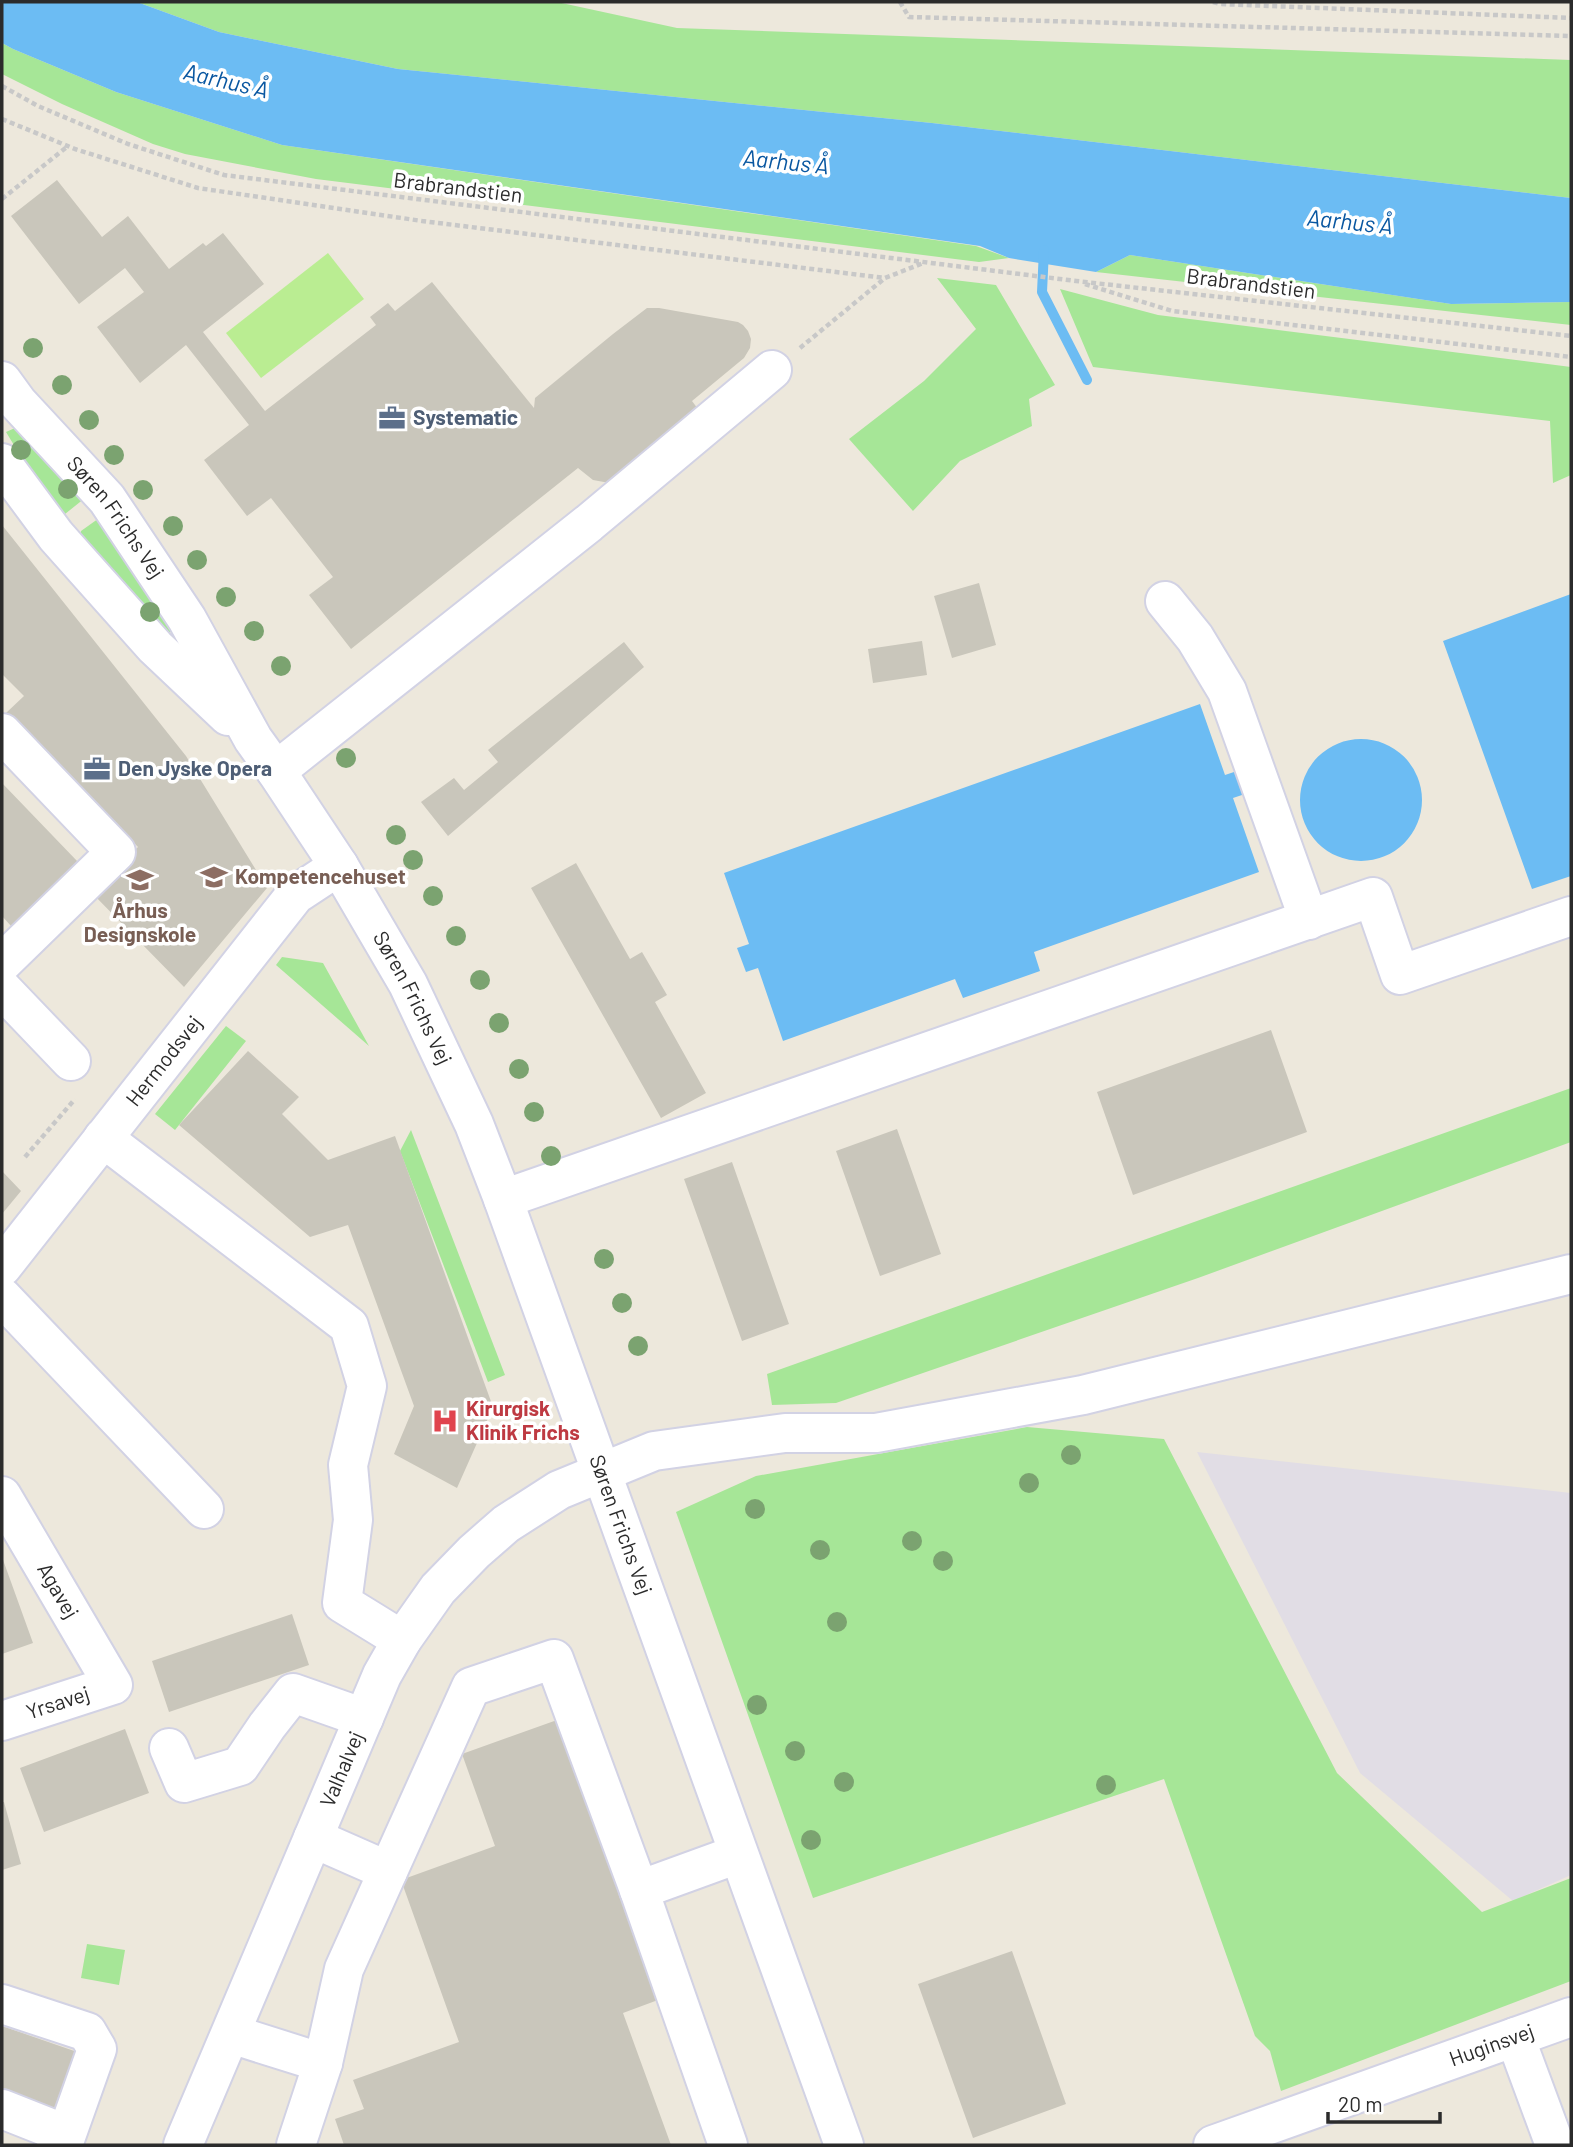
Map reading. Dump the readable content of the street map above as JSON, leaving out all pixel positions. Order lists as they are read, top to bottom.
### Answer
{
  "streets": {
    "street": [
      "Søren Frichs Vej",
      "Hermodsvej",
      "Agavej",
      "Yrsavej",
      "Valhalvej",
      "Huginsvej"
    ],
    "path": ["Brabrandstien"]
  },
  "crossings": [
    ["Søren Frichs Vej", "Hermodsvej"],
    ["Søren Frichs Vej", "Valhalvej"],
    ["Agavej", "Yrsavej"]
  ],
  "water": ["Aarhus Å"],
  "places": {
    "office": ["Systematic", "Den Jyske Opera"],
    "school or university": ["Kompetencehuset", "Århus Designskole"],
    "hospital": ["Kirurgisk Klinik Frichs"]
  },
  "scale_bar": "20 m"
}
